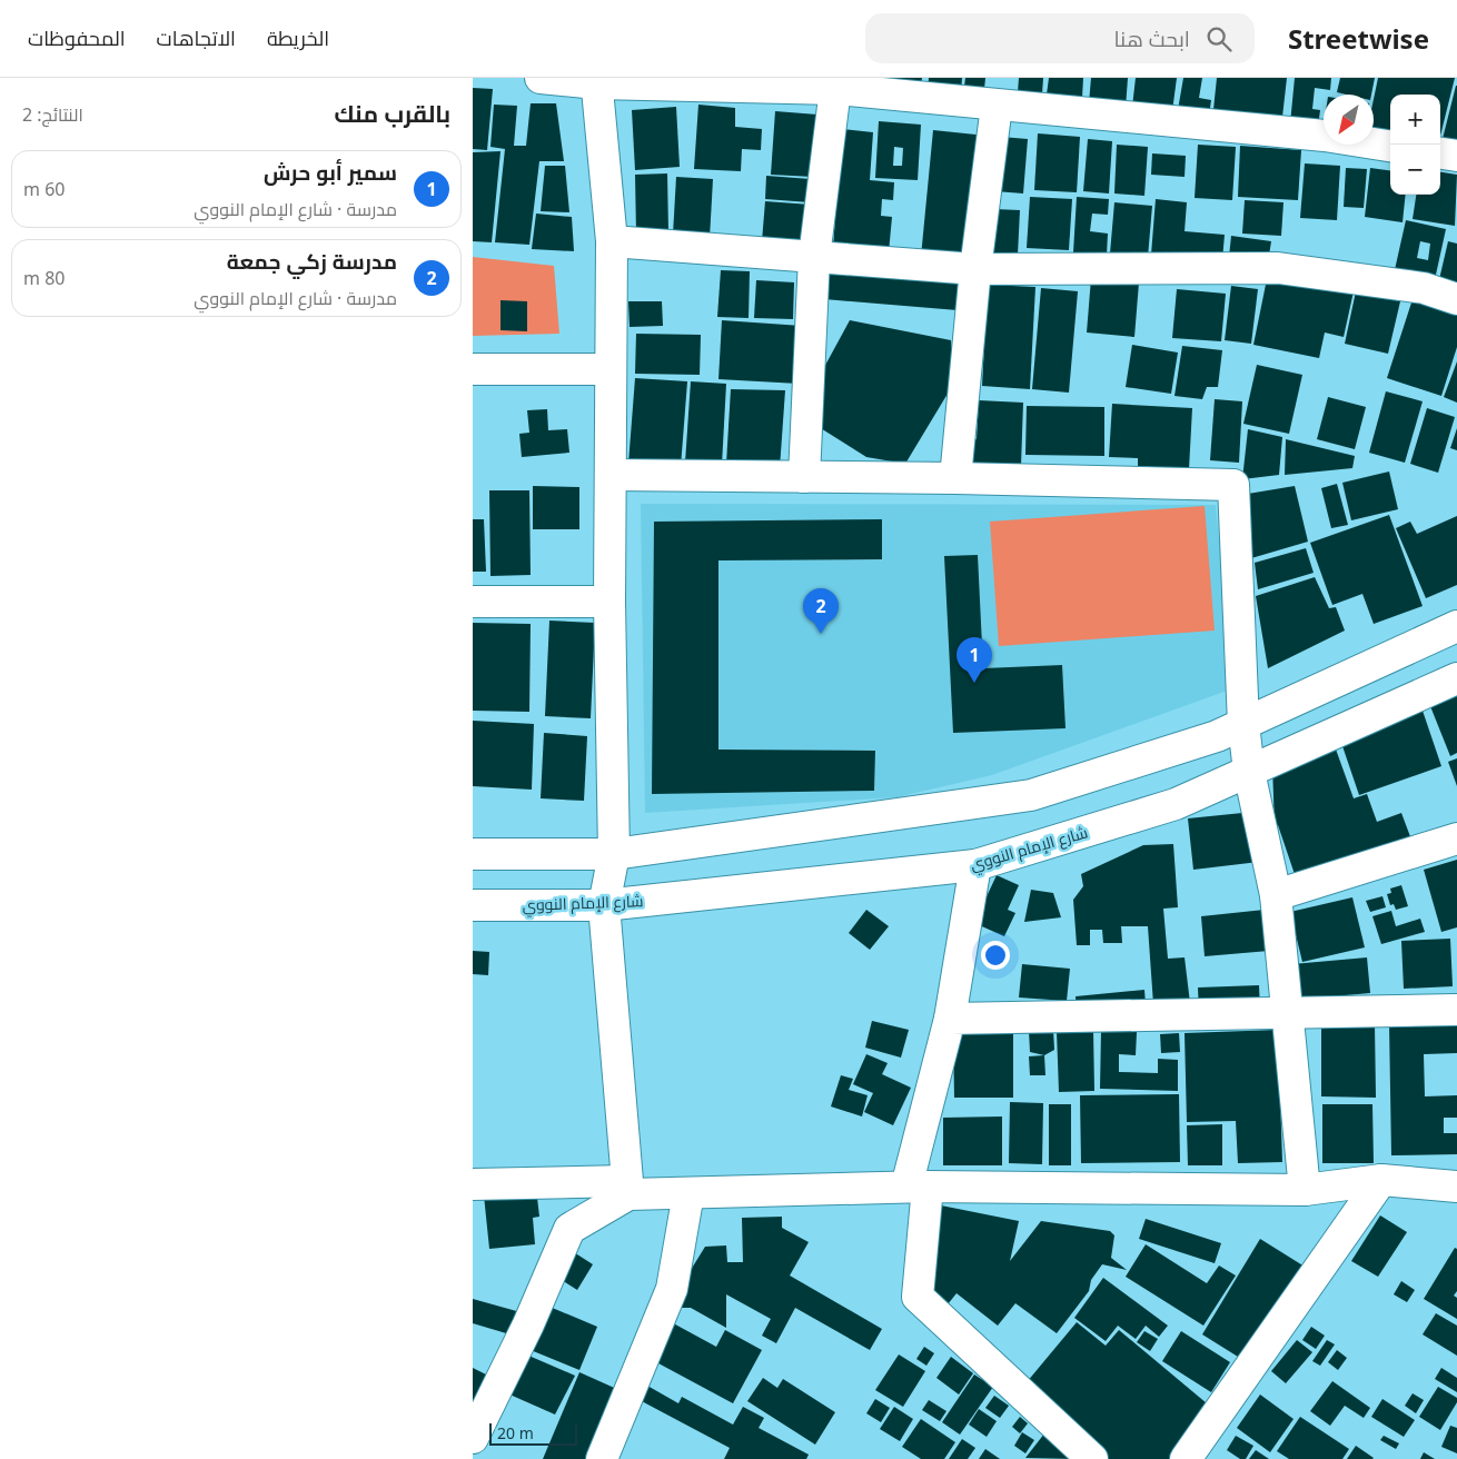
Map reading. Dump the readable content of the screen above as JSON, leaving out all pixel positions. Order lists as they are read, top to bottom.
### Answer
{
  "streets": {
    "street": ["شارع الإمام النووي"]
  },
  "scale_bar": "20 m",
  "north": "bottom left",
  "page": {
    "header": "Streetwise",
    "search": "ابحث هنا",
    "nav": ["الخريطة", "الاتجاهات", "المحفوظات"],
    "heading": ["بالقرب منك", "النتائج: 2"],
    "map_buttons": ["+", "−"],
    "list": [
      {
        "mark": "1",
        "name": "سمير أبو حرش",
        "note": "مدرسة · شارع الإمام النووي",
        "value": "60 m"
      },
      {
        "mark": "2",
        "name": "مدرسة زكي جمعة",
        "note": "مدرسة · شارع الإمام النووي",
        "value": "80 m"
      }
    ],
    "pins": ["2", "1"],
    "scale": "20 m"
  }
}
